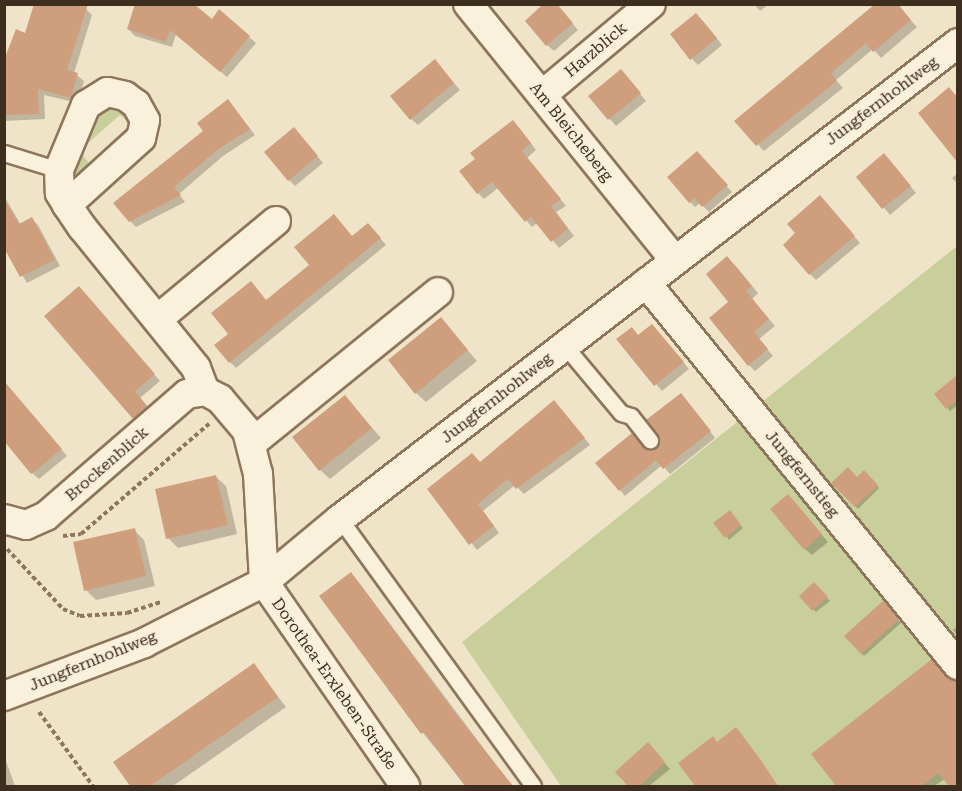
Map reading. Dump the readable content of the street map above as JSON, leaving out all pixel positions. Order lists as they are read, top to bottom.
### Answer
{
  "streets": {
    "street": [
      "Harzblick",
      "Jungfernhohlweg",
      "Am Bleicheberg",
      "Brockenblick",
      "Jungfernstieg",
      "Dorothea-Erxleben-Straße"
    ]
  },
  "crossings": [
    ["Harzblick", "Am Bleicheberg"],
    ["Jungfernhohlweg", "Am Bleicheberg"],
    ["Jungfernhohlweg", "Jungfernstieg"],
    ["Jungfernhohlweg", "Dorothea-Erxleben-Straße"]
  ]
}
